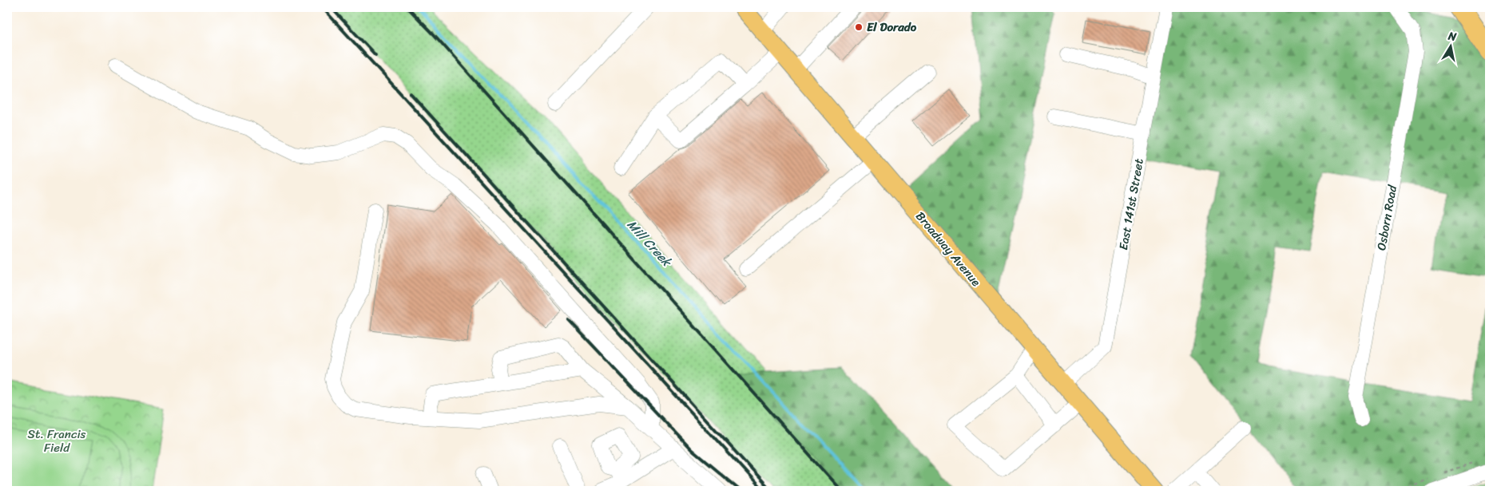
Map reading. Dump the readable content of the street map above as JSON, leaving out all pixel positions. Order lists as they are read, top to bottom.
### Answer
{
  "streets": {
    "main road": ["Broadway Avenue"],
    "street": ["East 141st Street", "Osborn Road"]
  },
  "crossings": [
    ["East 141st Street", "Broadway Avenue"]
  ],
  "water": ["Mill Creek"],
  "parks": ["St. Francis Field"],
  "places": ["El Dorado"],
  "north": "top"
}
